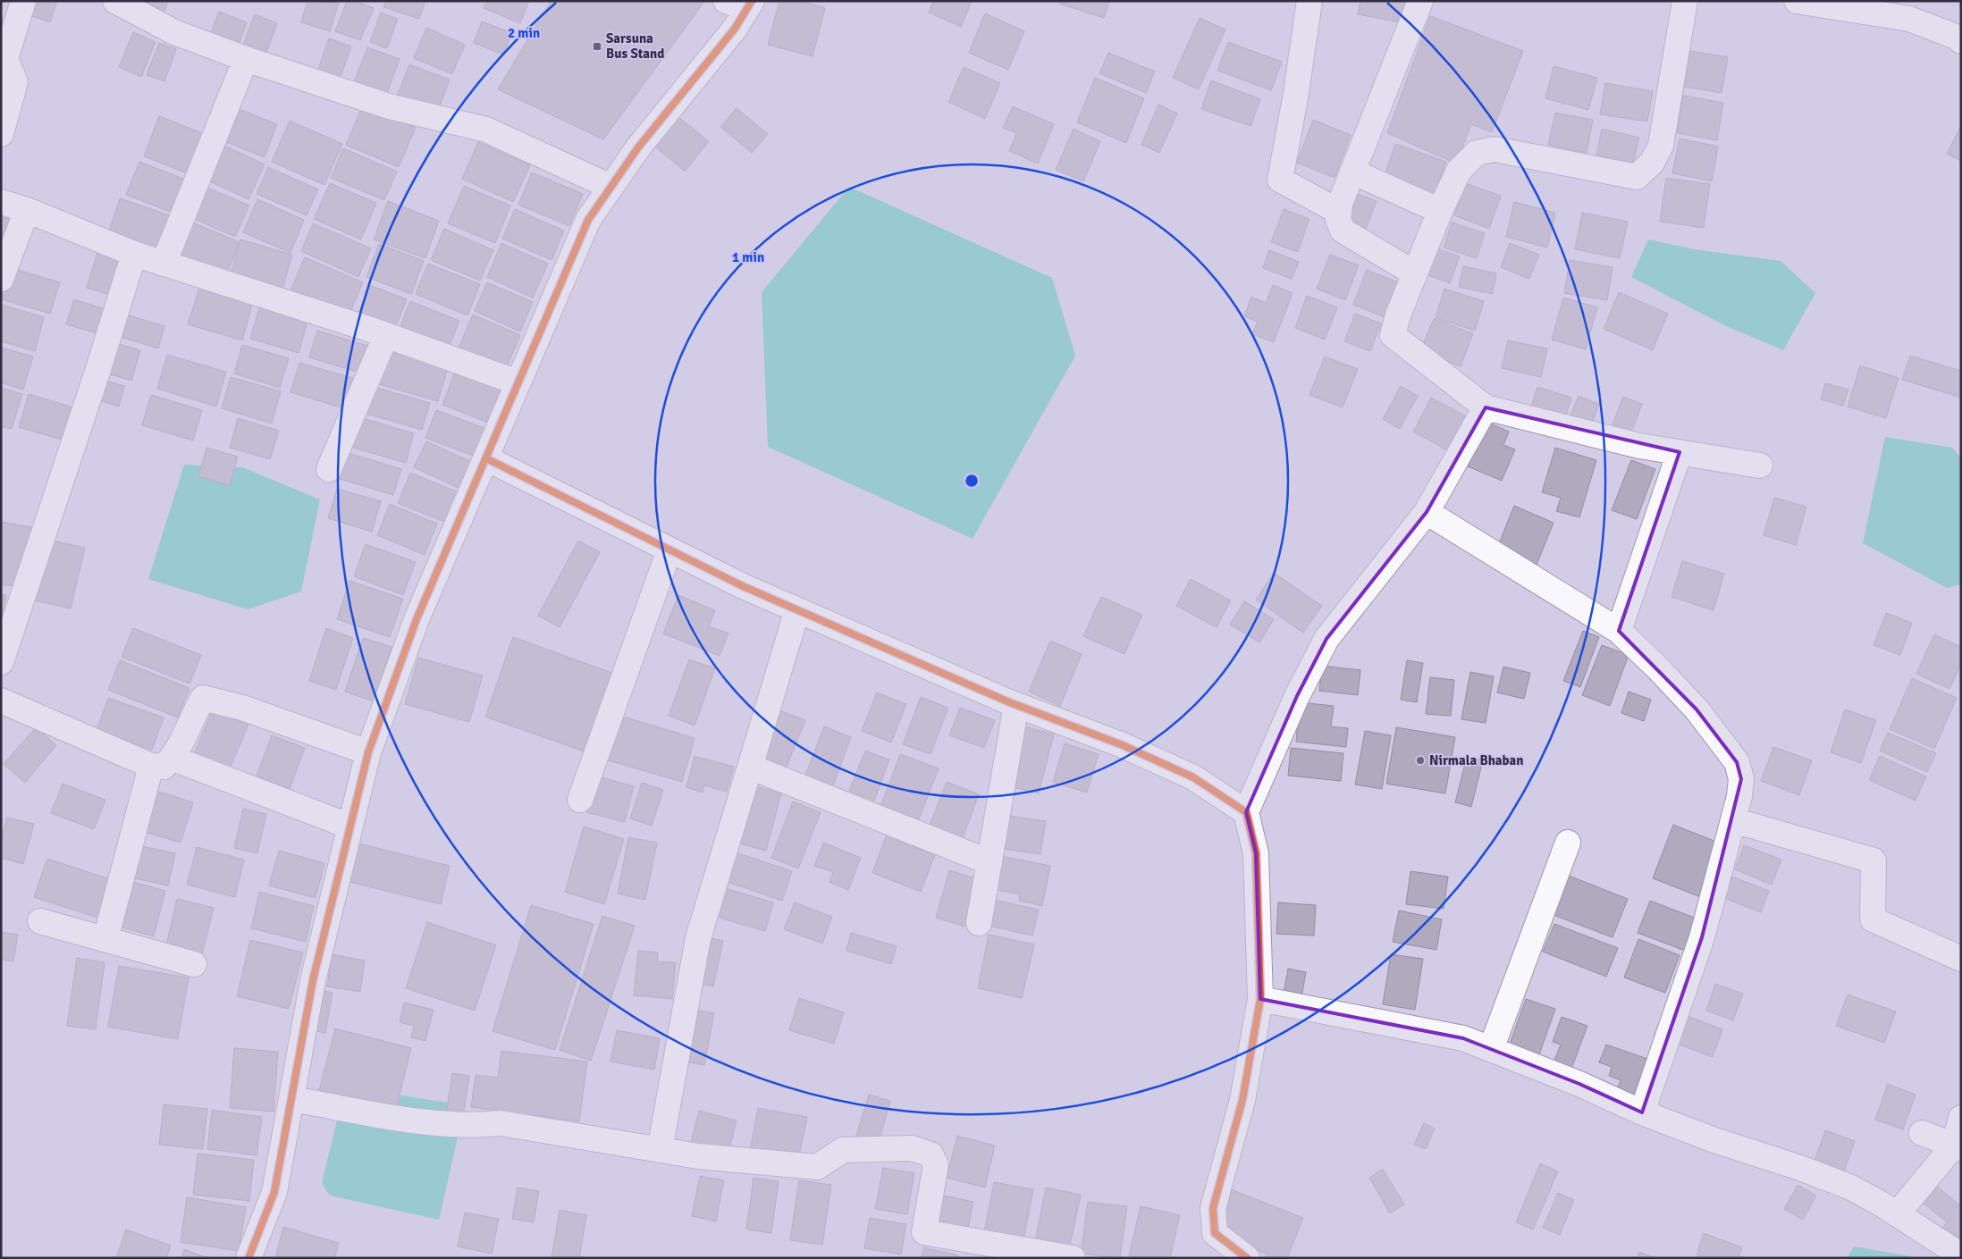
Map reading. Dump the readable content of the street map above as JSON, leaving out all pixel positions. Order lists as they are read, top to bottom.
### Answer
{
  "places": {
    "transit": ["Sarsuna Bus Stand"],
    "other": ["Nirmala Bhaban"]
  },
  "rings": ["2 min", "1 min"]
}
